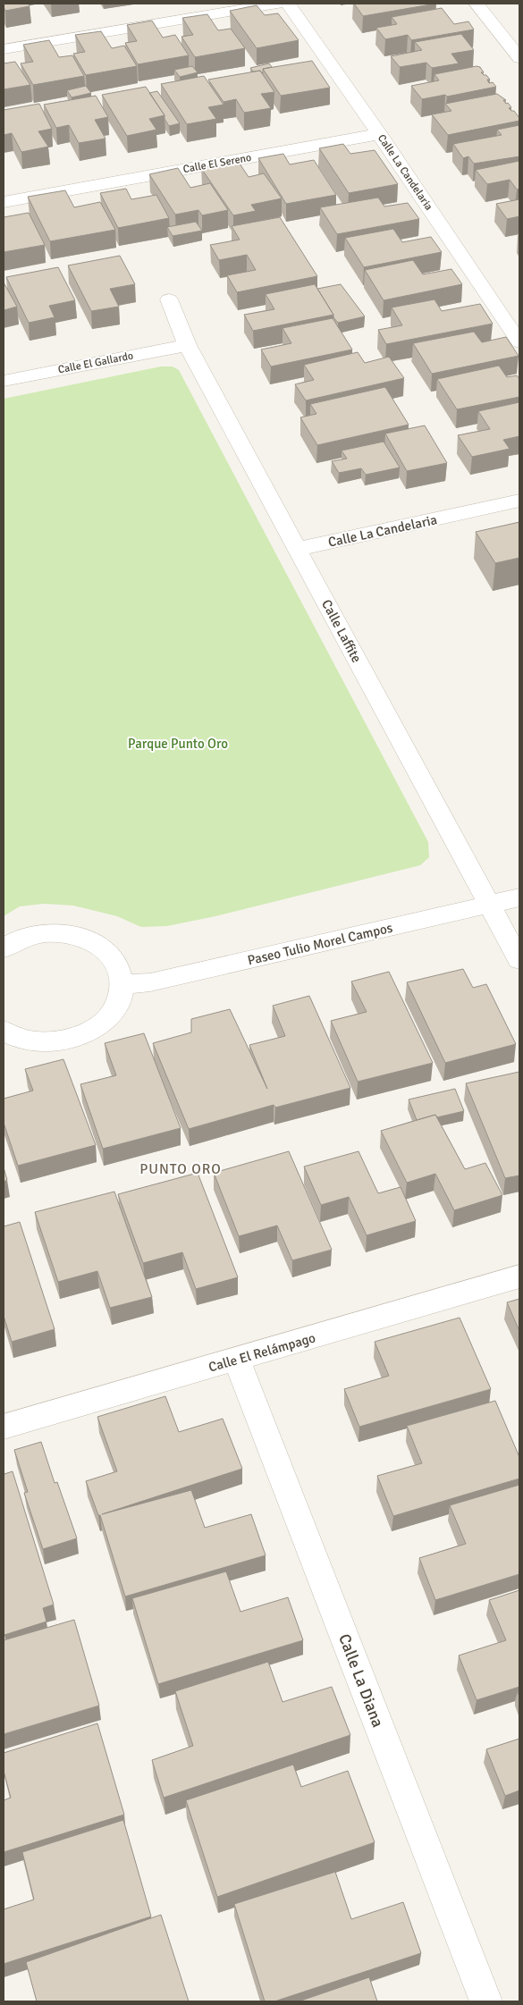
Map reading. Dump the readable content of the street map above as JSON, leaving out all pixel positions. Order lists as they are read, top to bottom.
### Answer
{
  "streets": {
    "street": [
      "Calle El Sereno",
      "Calle La Candelaria",
      "Calle El Gallardo",
      "Calle Laffite",
      "Paseo Tulio Morel Campos",
      "Calle El Relámpago",
      "Calle La Diana"
    ]
  },
  "crossings": [
    ["Calle El Sereno", "Calle La Candelaria"],
    ["Calle La Candelaria", "Calle Laffite"],
    ["Calle El Gallardo", "Calle Laffite"],
    ["Calle Laffite", "Paseo Tulio Morel Campos"],
    ["Calle El Relámpago", "Calle La Diana"]
  ],
  "districts": ["PUNTO ORO"],
  "parks": ["Parque Punto Oro"]
}
